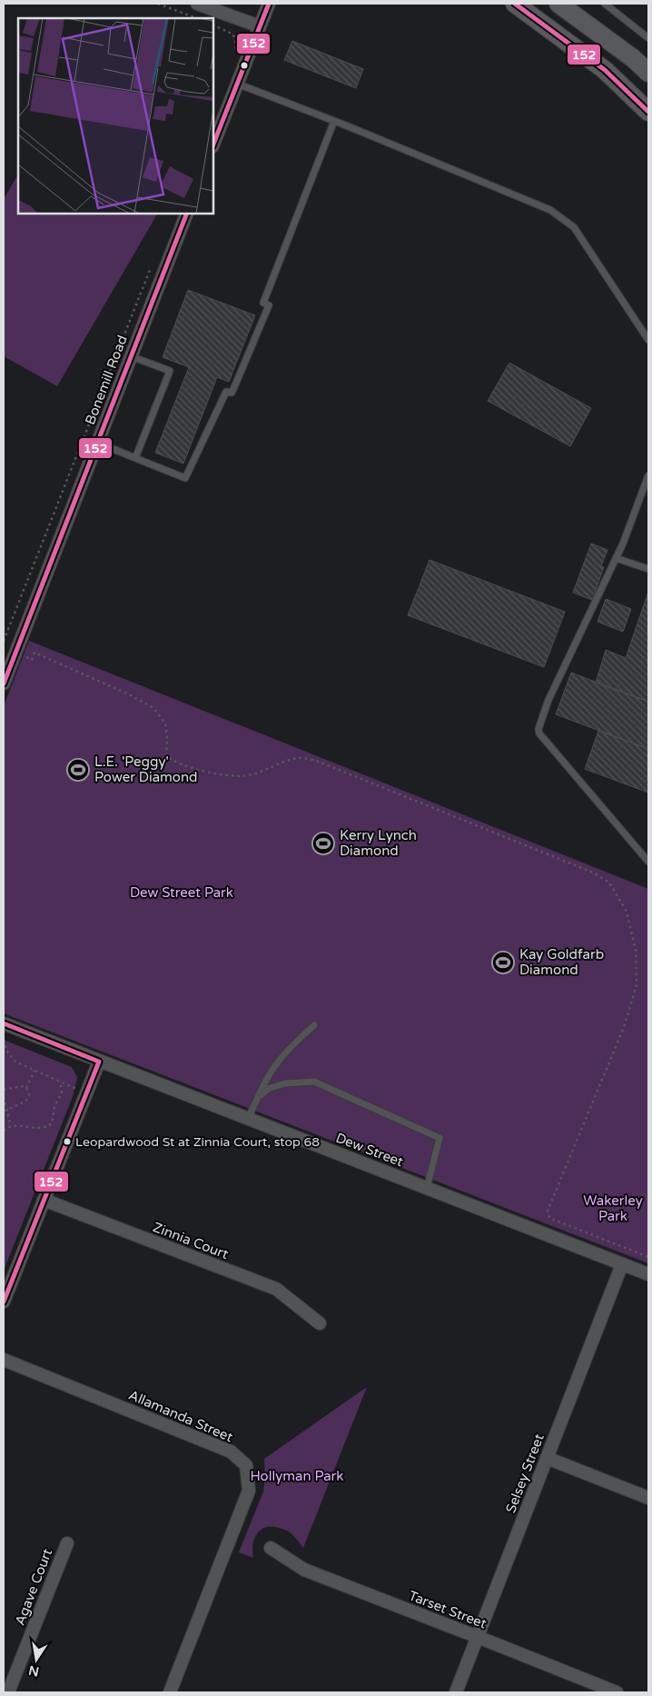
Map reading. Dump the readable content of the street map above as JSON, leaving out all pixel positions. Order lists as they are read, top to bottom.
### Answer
{
  "streets": {
    "street": [
      "Bonemill Road",
      "Dew Street",
      "Zinnia Court",
      "Allamanda Street",
      "Selsey Street",
      "Agave Court",
      "Tarset Street"
    ]
  },
  "crossings": [
    ["Dew Street", "Selsey Street"],
    ["Selsey Street", "Tarset Street"]
  ],
  "parks": ["Dew Street Park", "Wakerley Park", "Hollyman Park"],
  "places": {
    "sports": ["L.E. 'Peggy' Power Diamond", "Kerry Lynch Diamond", "Kay Goldfarb Diamond"],
    "other": ["Leopardwood St at Zinnia Court, stop 68"]
  },
  "lines": ["transit line 152"],
  "north": "bottom"
}
